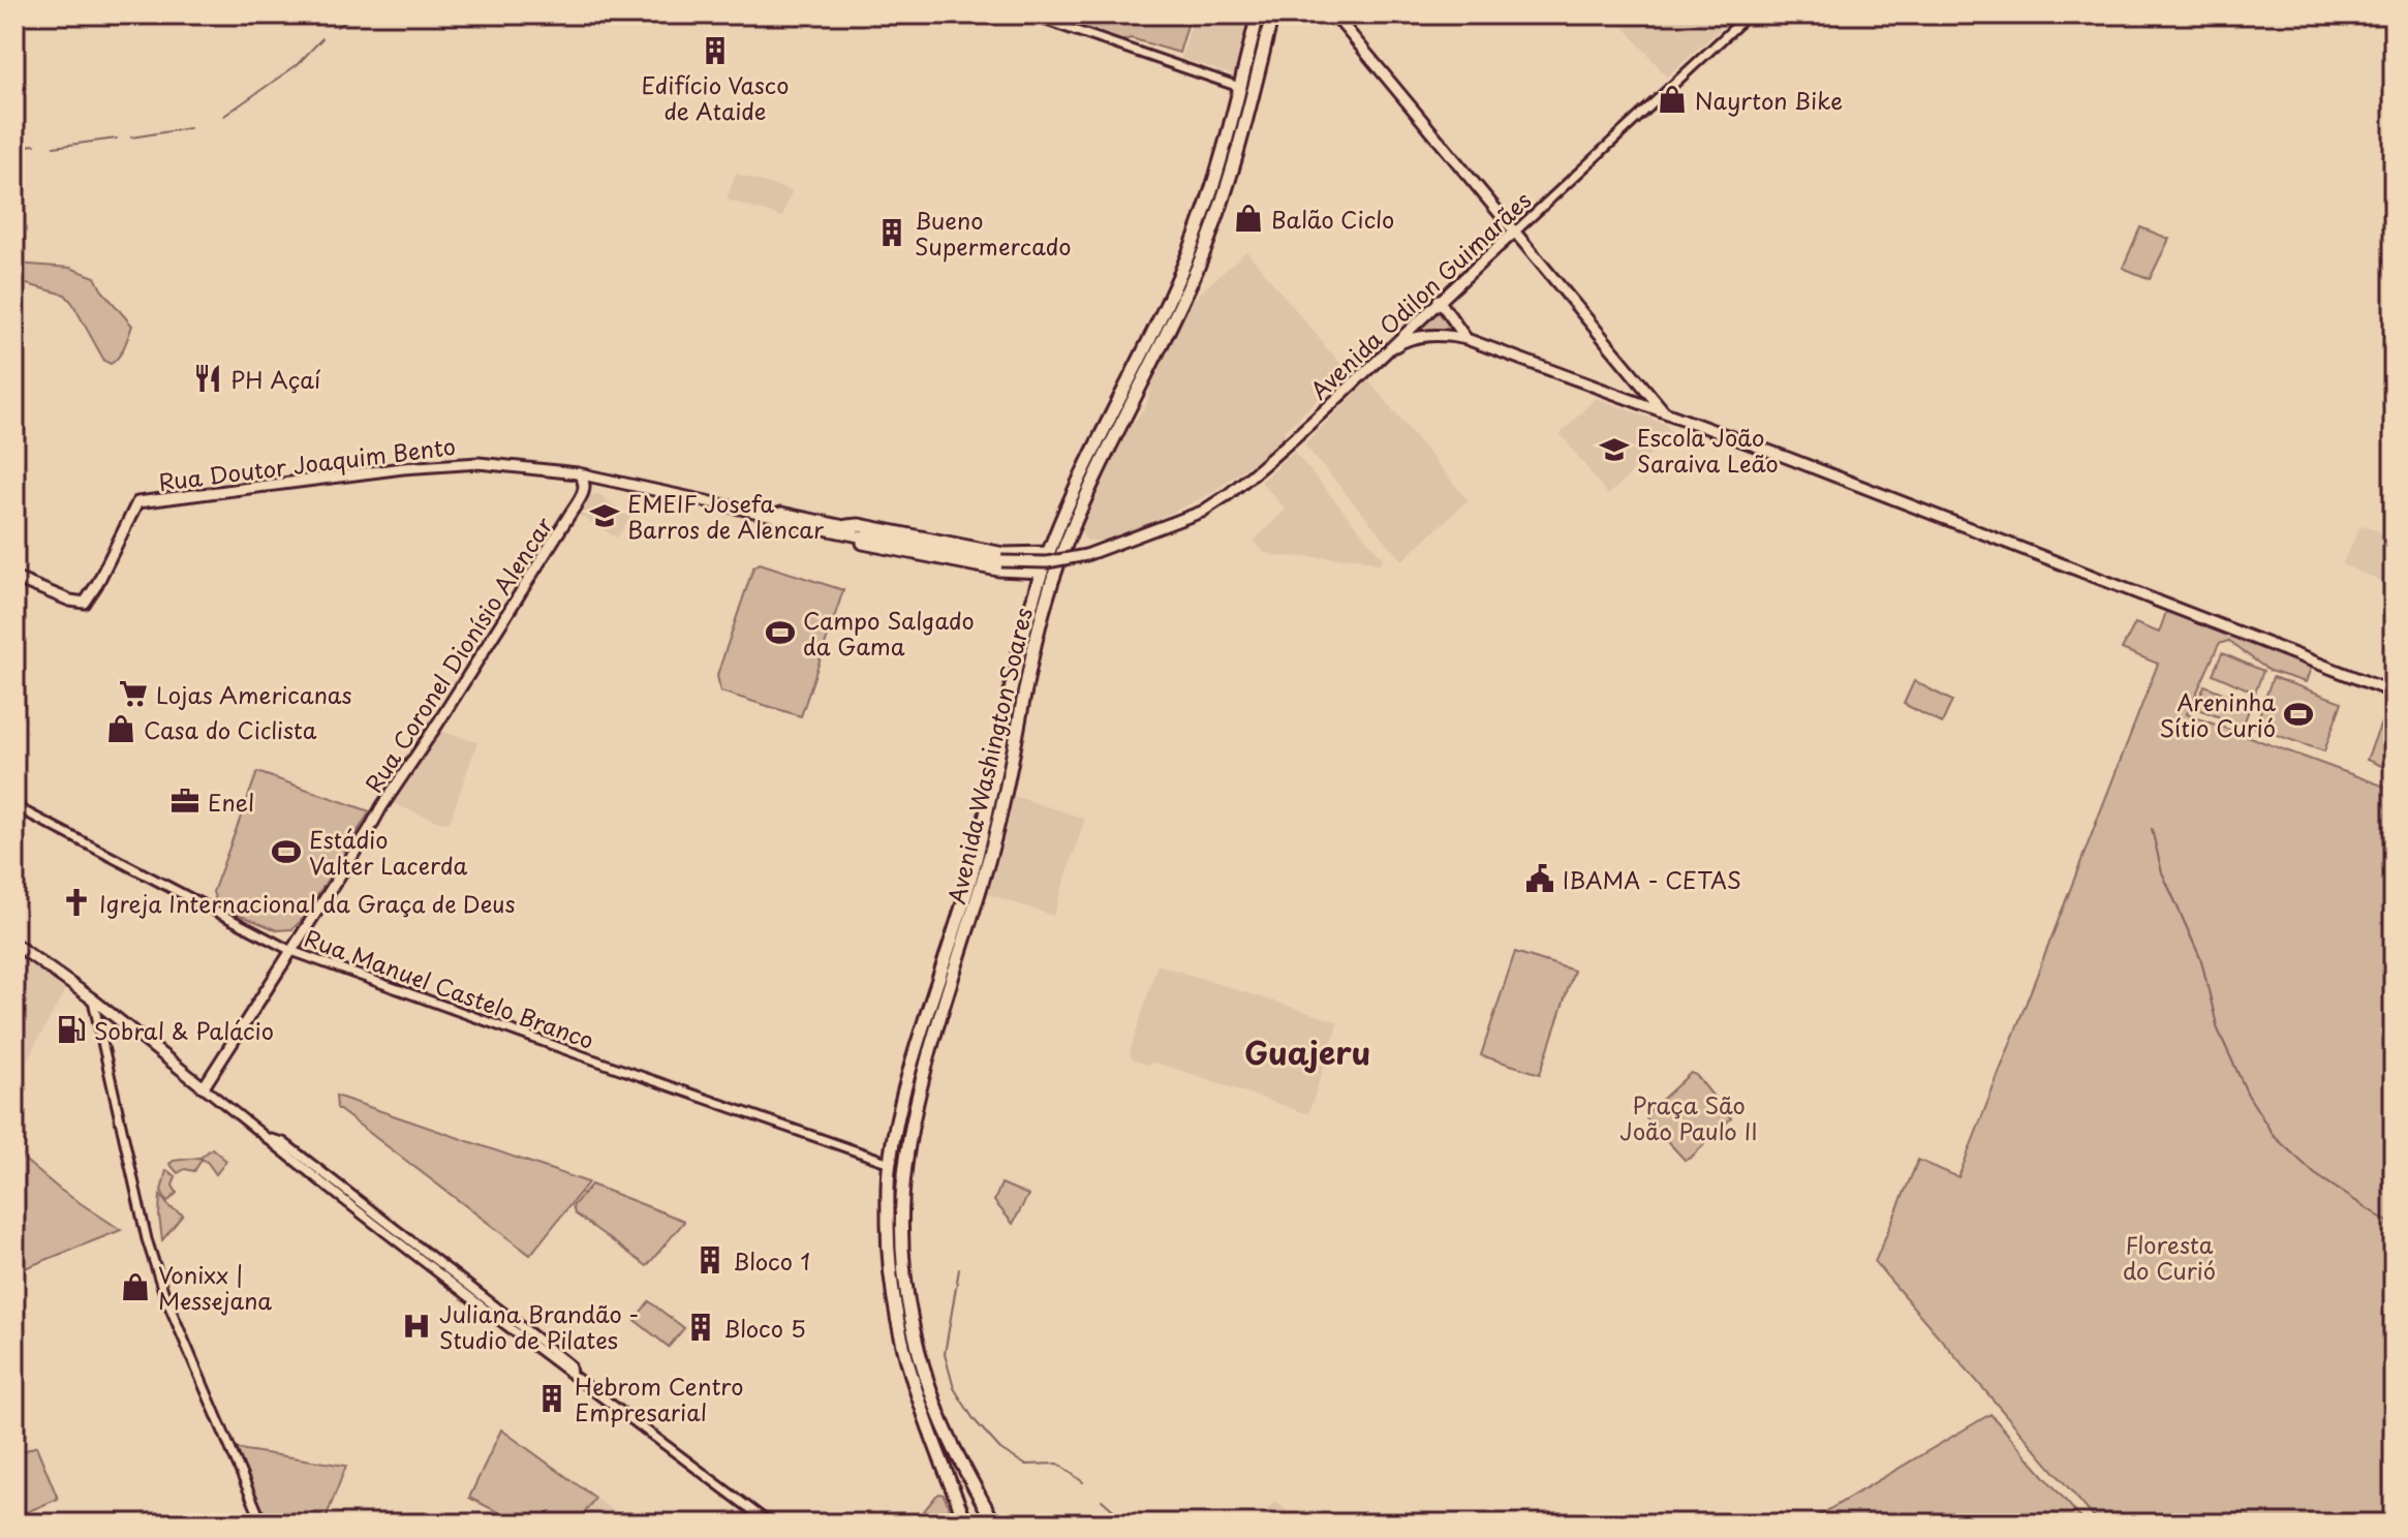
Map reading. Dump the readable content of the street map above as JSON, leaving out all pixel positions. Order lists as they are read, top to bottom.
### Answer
{
  "streets": {
    "highway": ["Avenida Washington Soares"],
    "main road": ["Avenida Odilon Guimarães", "Rua Doutor Joaquim Bento", "Rua Coronel Dionísio Alencar"],
    "street": ["Rua Manuel Castelo Branco"]
  },
  "crossings": [
    ["Avenida Odilon Guimarães", "Rua Doutor Joaquim Bento"],
    ["Rua Coronel Dionísio Alencar", "Rua Manuel Castelo Branco"],
    ["Avenida Washington Soares", "Rua Manuel Castelo Branco"]
  ],
  "districts": ["Guajeru"],
  "parks": ["Praça São João Paulo II", "Floresta do Curió"],
  "places": {
    "building": [
      "Edifício Vasco de Ataide",
      "Bueno Supermercado",
      "Bloco 1",
      "Bloco 5",
      "Hebrom Centro Empresarial"
    ],
    "shop": [
      "Nayrton Bike",
      "Balão Ciclo",
      "Casa do Ciclista",
      "Vonixx | Messejana"
    ],
    "restaurant": ["PH Açaí"],
    "school or university": ["Escola João Saraiva Leão", "EMEIF Josefa Barros de Alencar"],
    "sports": ["Campo Salgado da Gama", "Areninha Sítio Curió", "Estádio Valter Lacerda"],
    "supermarket": ["Lojas Americanas"],
    "office": ["Enel"],
    "public building": ["IBAMA - CETAS"],
    "church": ["Igreja Internacional da Graça de Deus"],
    "fuel station": ["Sobral & Palácio"],
    "hospital": ["Juliana Brandão - Studio de Pilates"]
  }
}
